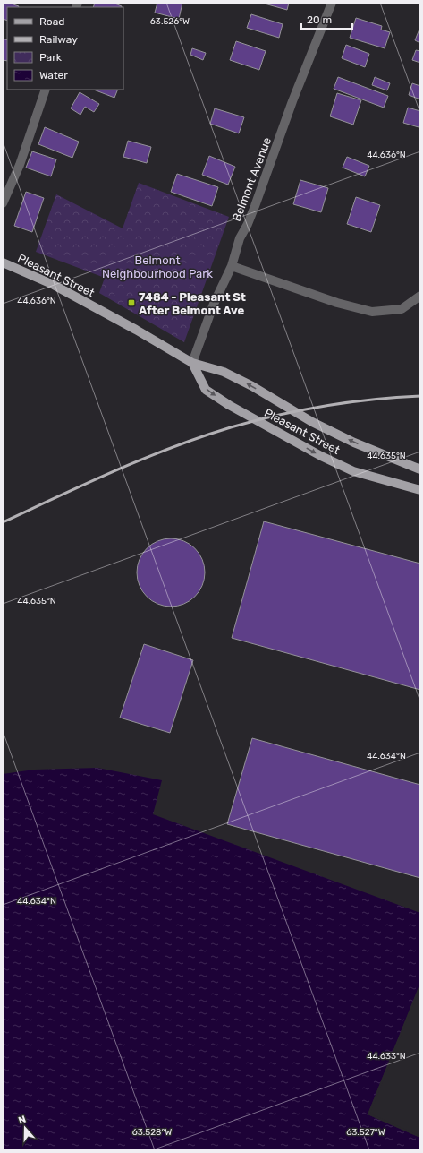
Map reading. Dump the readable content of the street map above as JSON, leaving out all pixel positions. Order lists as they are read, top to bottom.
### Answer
{
  "streets": {
    "main road": ["Pleasant Street"],
    "street": ["Belmont Avenue"]
  },
  "crossings": [
    ["Belmont Avenue", "Pleasant Street"]
  ],
  "parks": ["Belmont Neighbourhood Park"],
  "places": {
    "transit": ["7484 - Pleasant St After Belmont Ave"]
  },
  "legend": [
    "Road",
    "Railway",
    "Park",
    "Water"
  ],
  "scale_bar": "20 m",
  "north": "top",
  "coordinates": [
    "63.526°W",
    "44.636°N",
    "44.635°N",
    "44.634°N",
    "44.633°N",
    "63.528°W",
    "63.527°W"
  ]
}
